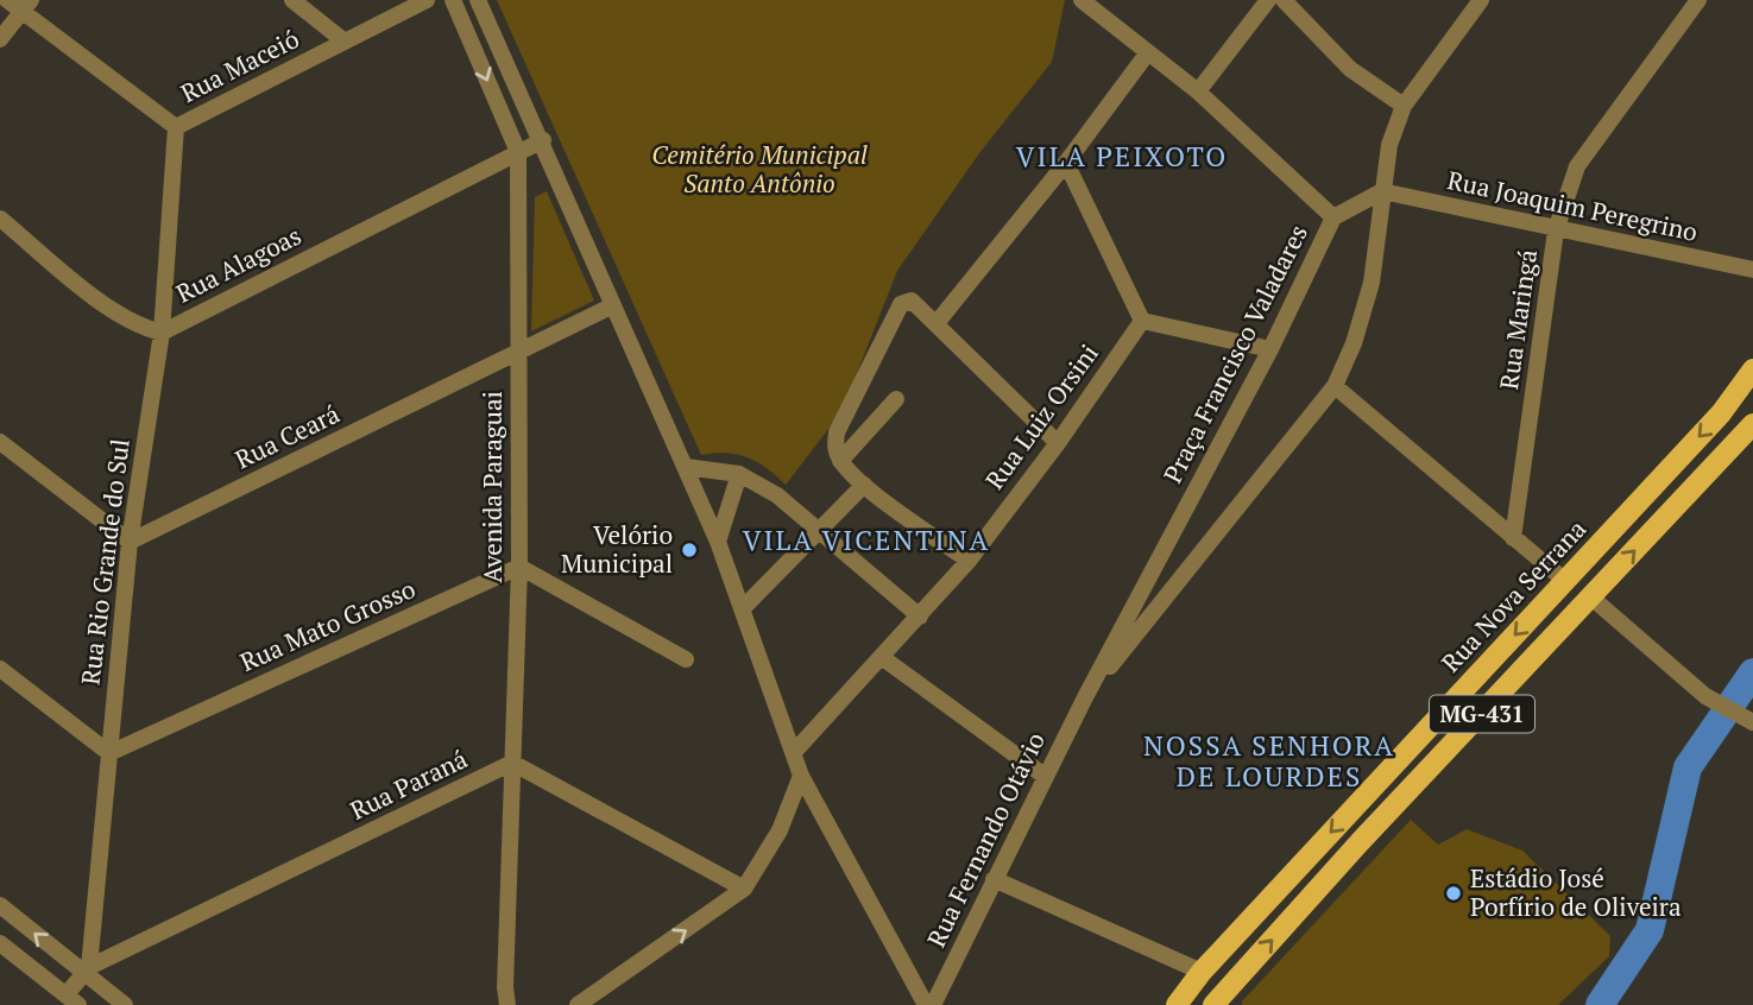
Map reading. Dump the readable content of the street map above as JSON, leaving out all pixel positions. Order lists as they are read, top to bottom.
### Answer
{
  "streets": {
    "main road": ["Rua Nova Serrana", "MG-431"],
    "street": [
      "Rua Maceió",
      "Rua Joaquim Peregrino",
      "Rua Alagoas",
      "Rua Maringá",
      "Praça Francisco Valadares",
      "Rua Luiz Orsini",
      "Rua Ceará",
      "Avenida Paraguai",
      "Rua Rio Grande do Sul",
      "Rua Mato Grosso",
      "Rua Paraná",
      "Rua Fernando Otávio"
    ]
  },
  "crossings": [
    ["Rua Maceió", "Rua Rio Grande do Sul"],
    ["Rua Joaquim Peregrino", "Rua Maringá"],
    ["Rua Joaquim Peregrino", "Praça Francisco Valadares"],
    ["Rua Alagoas", "Avenida Paraguai"],
    ["Rua Alagoas", "Rua Rio Grande do Sul"],
    ["Praça Francisco Valadares", "Rua Fernando Otávio"],
    ["Rua Ceará", "Avenida Paraguai"],
    ["Rua Ceará", "Rua Rio Grande do Sul"],
    ["Avenida Paraguai", "Rua Mato Grosso"],
    ["Avenida Paraguai", "Rua Paraná"],
    ["Rua Rio Grande do Sul", "Rua Mato Grosso"],
    ["Rua Rio Grande do Sul", "Rua Paraná"]
  ],
  "districts": ["VILA PEIXOTO", "VILA VICENTINA", "NOSSA SENHORA DE LOURDES"],
  "parks": ["Cemitério Municipal Santo Antônio"],
  "places": ["Velório Municipal", "Estádio José Porfírio de Oliveira"]
}
